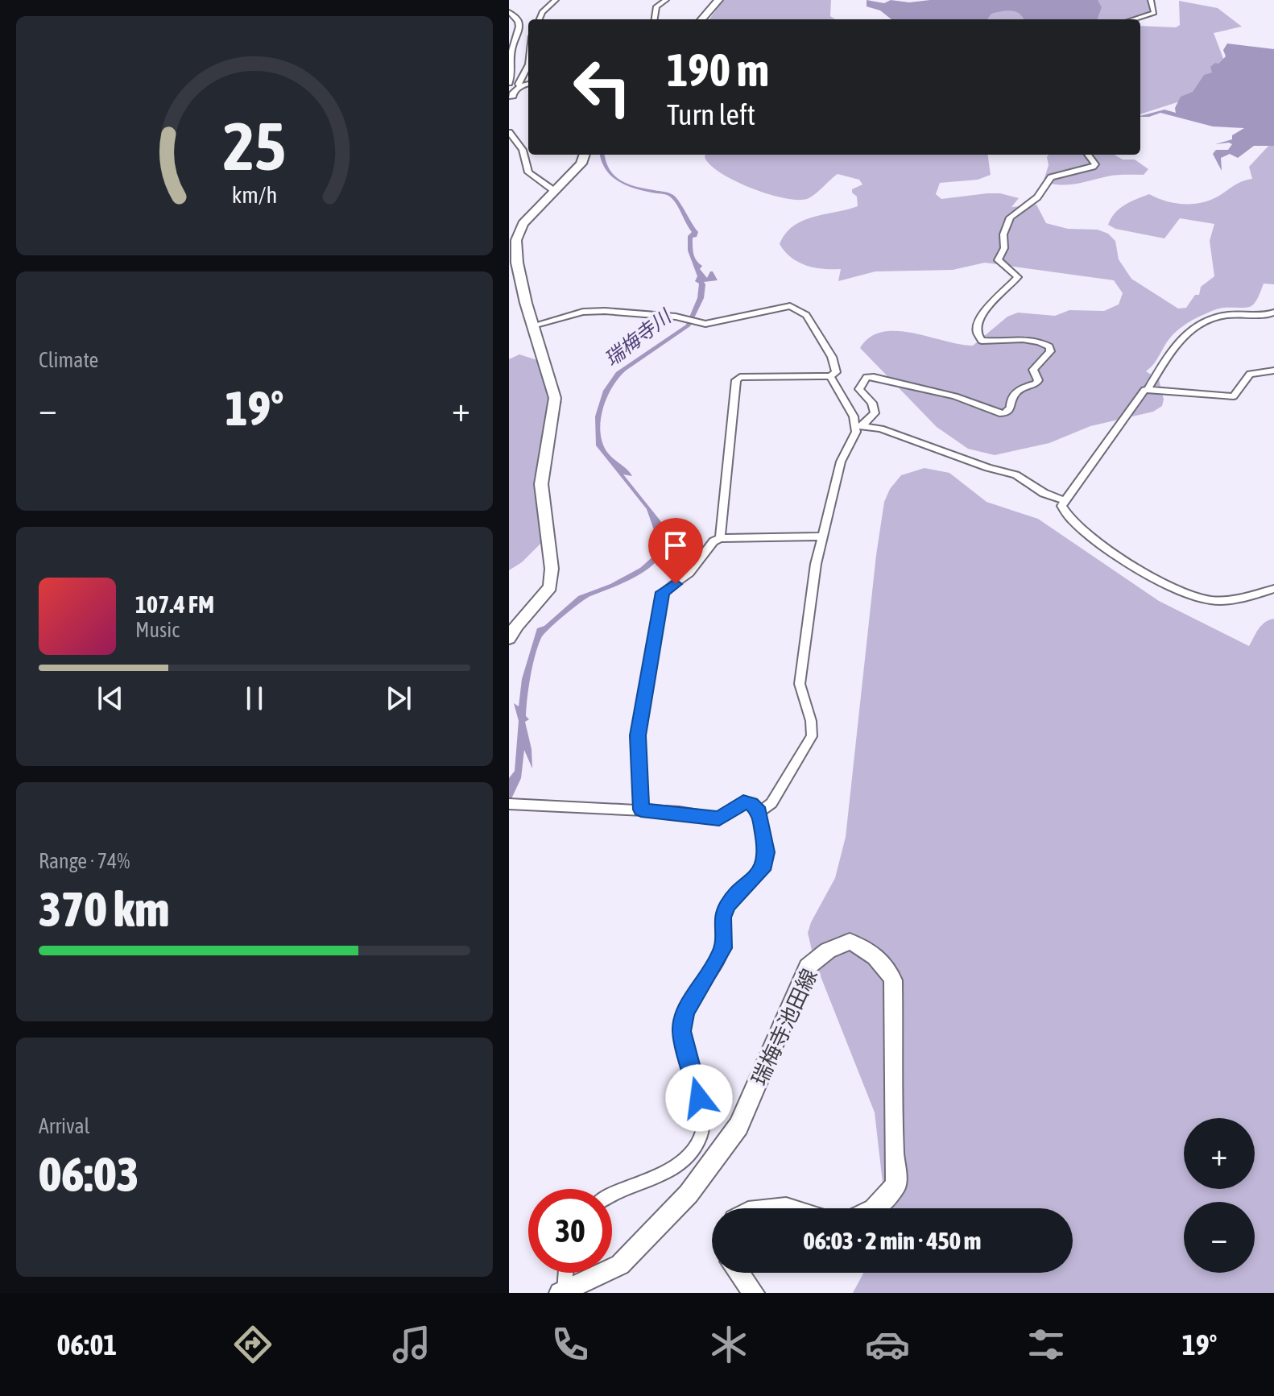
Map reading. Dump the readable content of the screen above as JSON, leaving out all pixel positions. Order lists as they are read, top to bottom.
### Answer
{
  "streets": {
    "main road": ["瑞梅寺池田線"]
  },
  "water": ["瑞梅寺川"],
  "page": {
    "turn": ["190 m", "Turn left"],
    "tile": [
      "Climate",
      ["Range · 74%", "370 km"],
      ["Arrival", "06:03"]
    ],
    "heat": ["−", "19°", "+"],
    "song": ["107.4 FM", "Music"],
    "map_buttons": ["+", "−"],
    "limit": "30",
    "trip": "06:03 · 2 min · 450 m",
    "tabs": ["06:01", "19°"],
    "gauge": ["25", "km/h"]
  }
}
